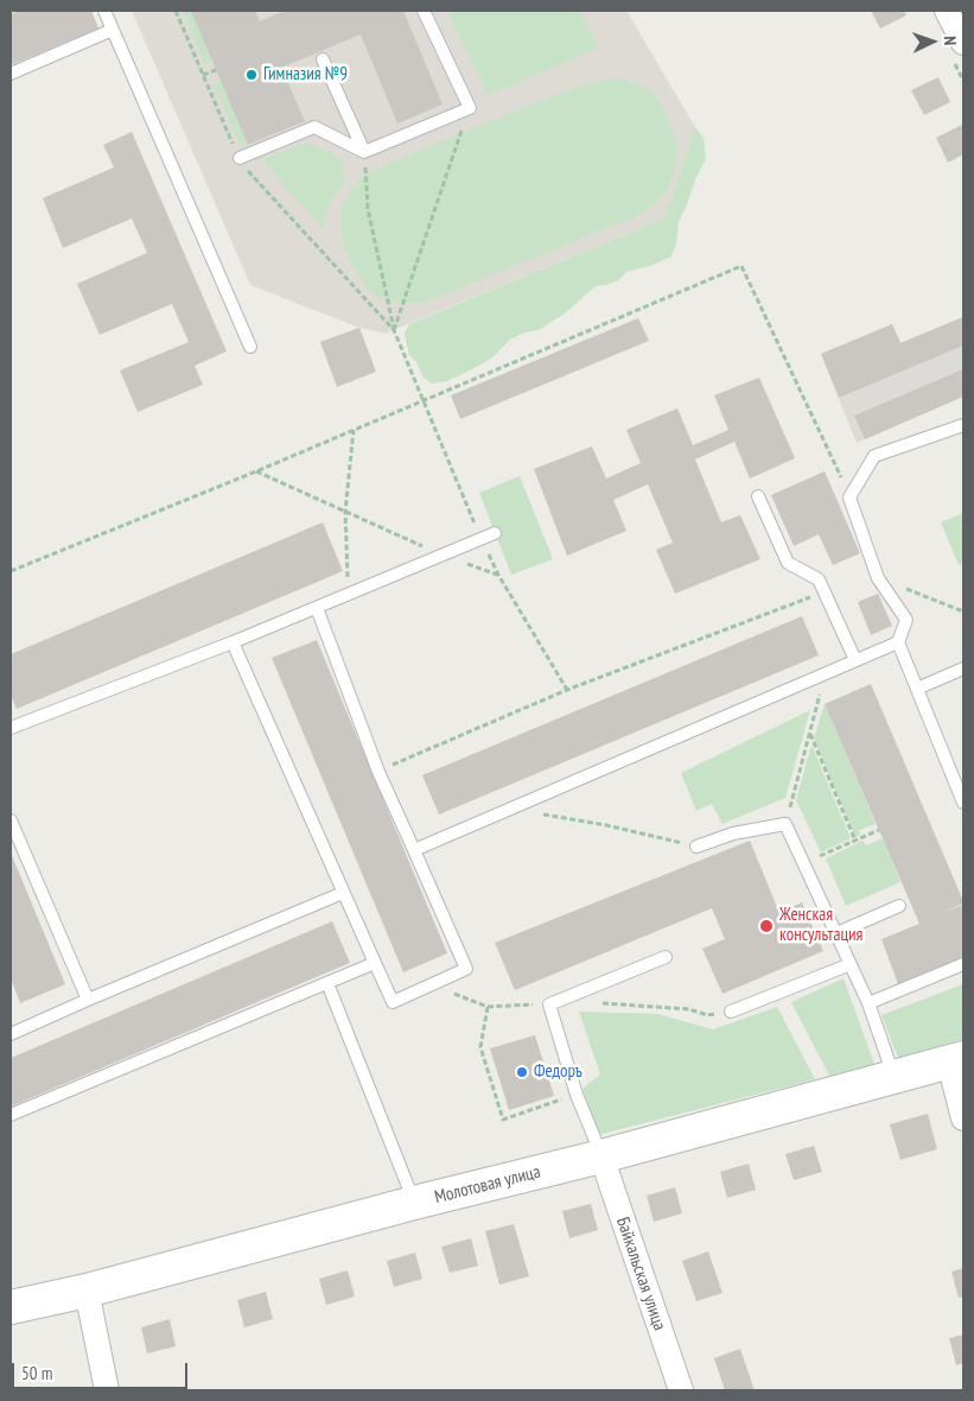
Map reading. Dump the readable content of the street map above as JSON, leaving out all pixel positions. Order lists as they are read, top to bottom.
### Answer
{
  "streets": {
    "street": ["Молотовая улица", "Байкальская улица"]
  },
  "crossings": [
    ["Молотовая улица", "Байкальская улица"]
  ],
  "places": ["Гимназия №9", "Женская консультация", "Федоръ"],
  "scale_bar": "50 m",
  "north": "right"
}
